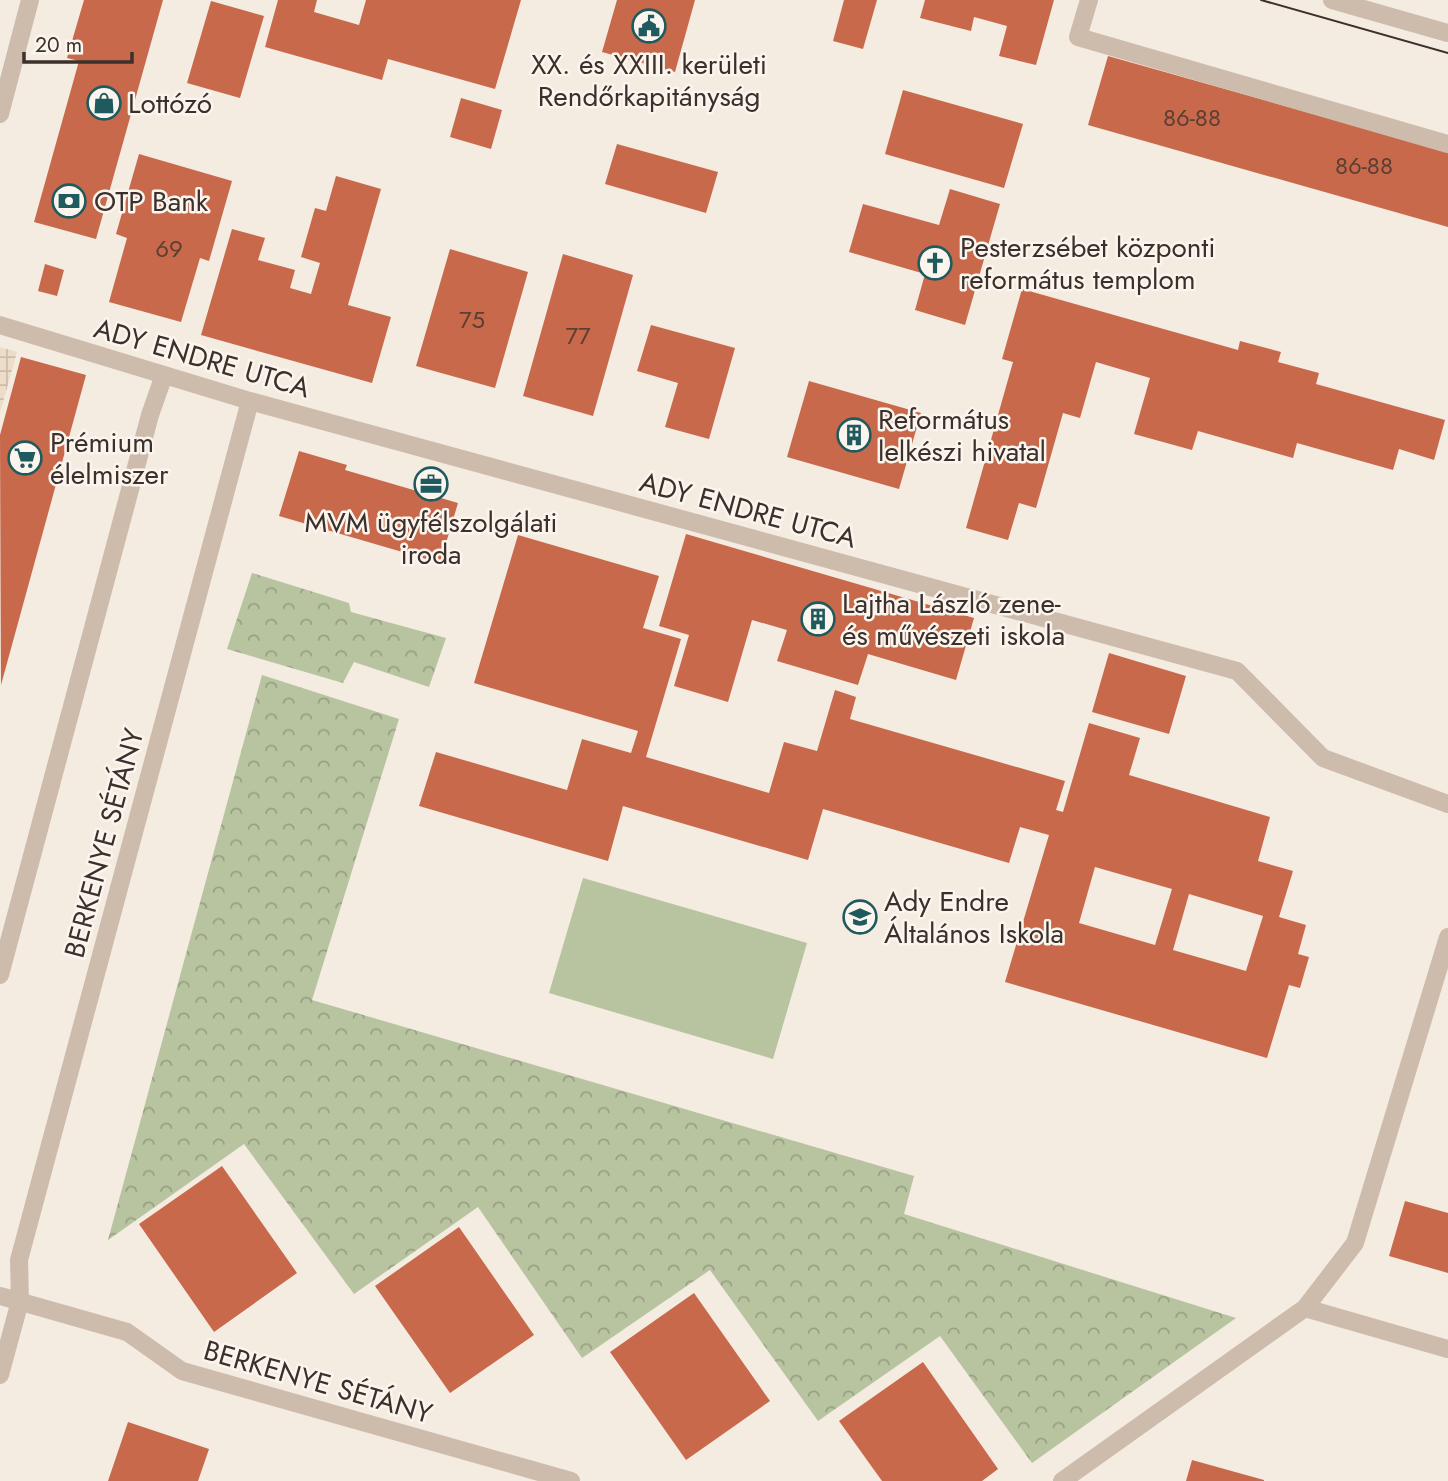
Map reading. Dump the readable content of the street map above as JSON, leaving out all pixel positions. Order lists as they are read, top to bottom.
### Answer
{
  "streets": {
    "street": ["ADY ENDRE UTCA", "BERKENYE SÉTÁNY"]
  },
  "crossings": [
    ["ADY ENDRE UTCA", "BERKENYE SÉTÁNY"]
  ],
  "places": {
    "public building": ["XX. és XXIII. kerületi Rendőrkapitányság"],
    "shop": ["Lottózó"],
    "bank": ["OTP Bank"],
    "church": ["Pesterzsébet központi református templom"],
    "building": ["Református lelkészi hivatal", "Lajtha László zene- és művészeti iskola"],
    "supermarket": ["Prémium élelmiszer"],
    "office": ["MVM ügyfélszolgálati iroda"],
    "school or university": ["Ady Endre Általános Iskola"]
  },
  "house_numbers": [
    "86-88",
    "86-88",
    "69",
    "75",
    "77"
  ],
  "scale_bar": "20 m"
}
